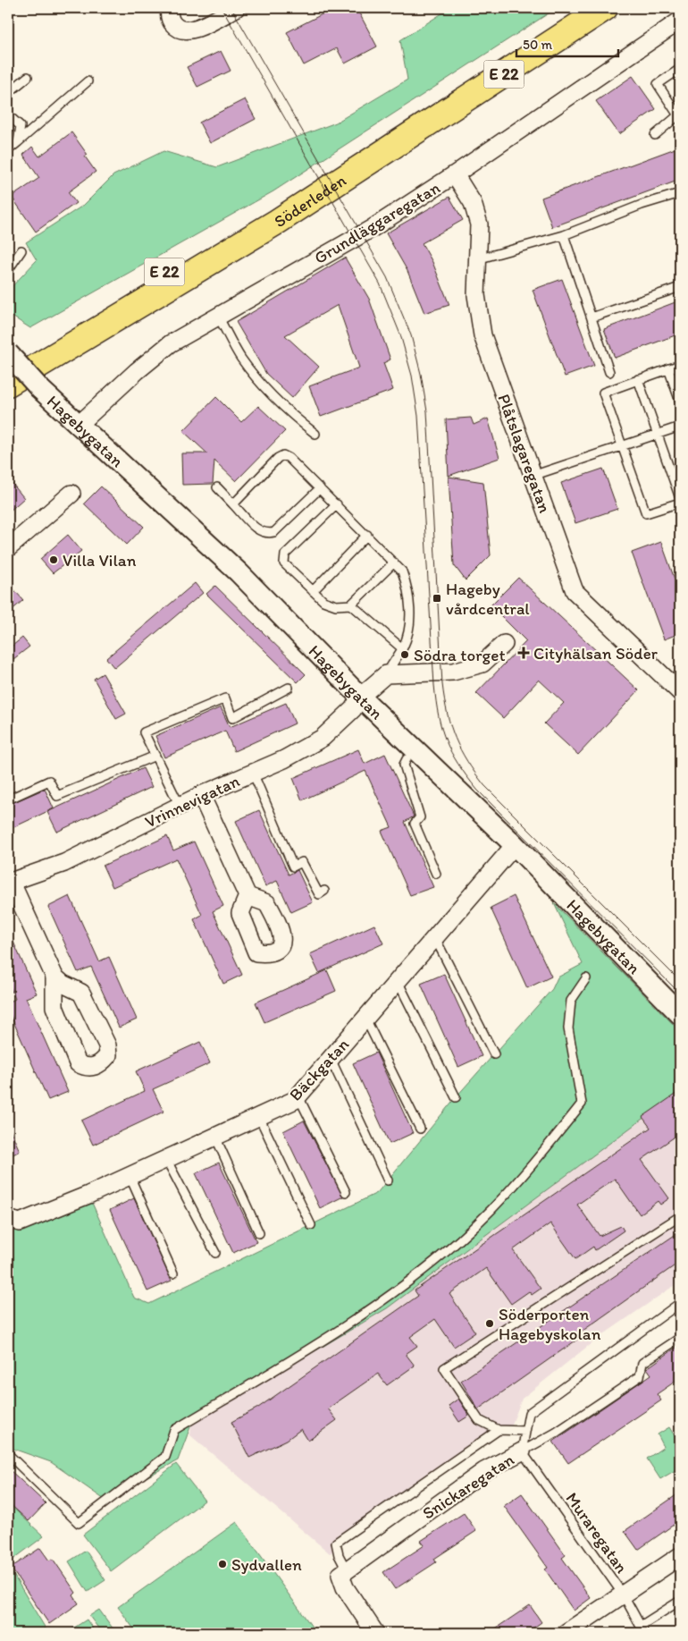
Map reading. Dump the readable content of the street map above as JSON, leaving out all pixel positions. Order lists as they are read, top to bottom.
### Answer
{
  "streets": {
    "highway": ["E 22", "Söderleden"],
    "street": [
      "Grundläggaregatan",
      "Hagebygatan",
      "Plåtslagaregatan",
      "Vrinnevigatan",
      "Bäckgatan",
      "Snickaregatan"
    ],
    "lane": ["Muraregatan"]
  },
  "crossings": [
    ["Grundläggaregatan", "Hagebygatan"],
    ["Grundläggaregatan", "Plåtslagaregatan"],
    ["Hagebygatan", "Vrinnevigatan"],
    ["Hagebygatan", "Bäckgatan"],
    ["Snickaregatan", "Muraregatan"]
  ],
  "places": {
    "other": [
      "Villa Vilan",
      "Södra torget",
      "Söderporten Hagebyskolan",
      "Sydvallen"
    ],
    "transit": ["Hageby vårdcentral"],
    "health": ["Cityhälsan Söder"]
  },
  "scale_bar": "50 m"
}
